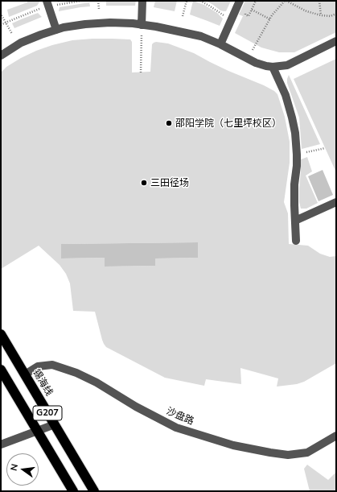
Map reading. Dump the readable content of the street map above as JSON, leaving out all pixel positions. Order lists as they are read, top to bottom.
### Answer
{
  "streets": {
    "highway": ["锡海线", "G207"],
    "street": ["沙盘路"]
  },
  "crossings": [
    ["锡海线", "沙盘路"]
  ],
  "places": ["邵阳学院（七里坪校区）", "三田径场"],
  "north": "left"
}
